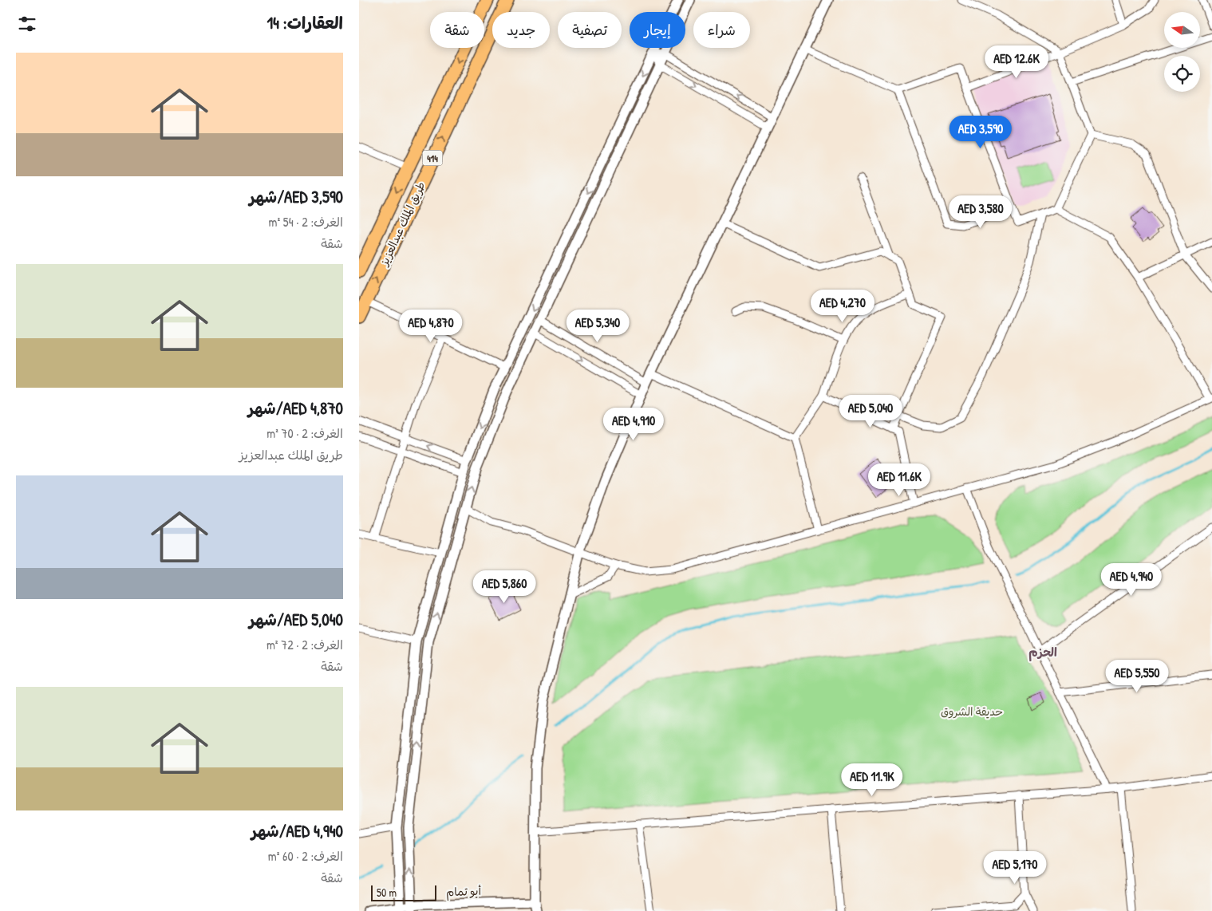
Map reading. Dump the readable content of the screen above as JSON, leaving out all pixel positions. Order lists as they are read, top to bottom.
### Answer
{
  "streets": {
    "highway": ["414", "طريق الملك عبدالعزيز"],
    "street": ["أبو تمام"]
  },
  "districts": ["الحزم"],
  "parks": ["حديقة الشروق"],
  "scale_bar": "50 m",
  "north": "left",
  "page": {
    "heading": "العقارات: 14",
    "chip": [
      "شراء",
      "إيجار",
      "تصفية",
      "جديد",
      "شقة"
    ],
    "price": [
      "AED 12.6K",
      "AED 3,590",
      "AED 3,580",
      "AED 4,270",
      "AED 4,870",
      "AED 5,340",
      "AED 5,040",
      "AED 4,910",
      "AED 11.6K",
      "AED 4,940",
      "AED 5,860",
      "AED 5,550",
      "AED 11.9K",
      "AED 5,170"
    ],
    "list": [
      {
        "name": "AED 3,590/شهر",
        "note": "الغرف: 2 · 54 m² · شقة"
      },
      {
        "name": "AED 4,870/شهر",
        "note": "الغرف: 2 · 70 m² · طريق الملك عبدالعزيز"
      },
      {
        "name": "AED 5,040/شهر",
        "note": "الغرف: 2 · 72 m² · شقة"
      },
      {
        "name": "AED 4,940/شهر",
        "note": "الغرف: 2 · 60 m² · شقة"
      }
    ],
    "scale": "50 m"
  }
}
